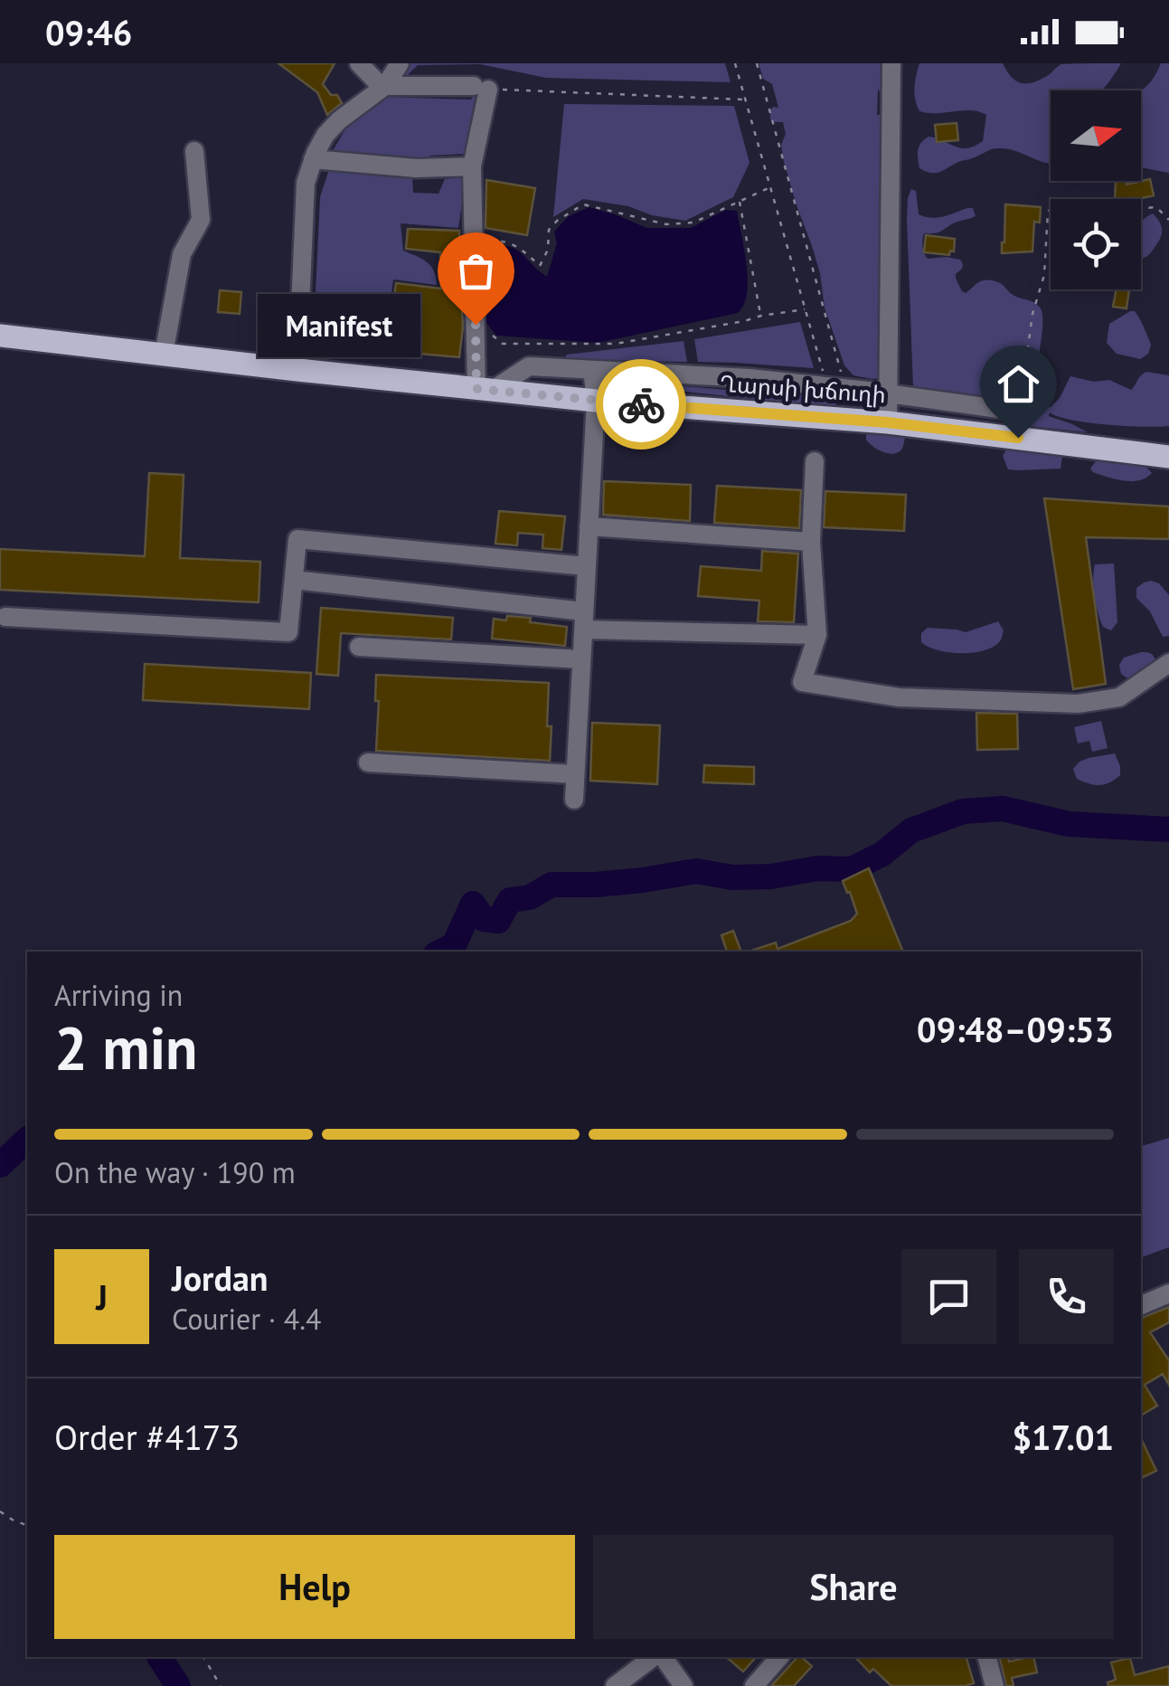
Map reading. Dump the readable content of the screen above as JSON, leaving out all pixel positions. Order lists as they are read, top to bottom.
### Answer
{
  "streets": {
    "main road": ["Ղարսի խճուղի"]
  },
  "places": ["Manifest"],
  "north": "right",
  "page": {
    "status": "09:46",
    "bubble": "Manifest",
    "heading": ["2 min", "Arriving in", "09:48–09:53"],
    "panel": [
      "Jordan",
      "Courier · 4.4",
      "Order #4173",
      "$17.01"
    ],
    "bar": "On the way · 190 m",
    "round": "J",
    "buttons": ["Help", "Share"]
  }
}
